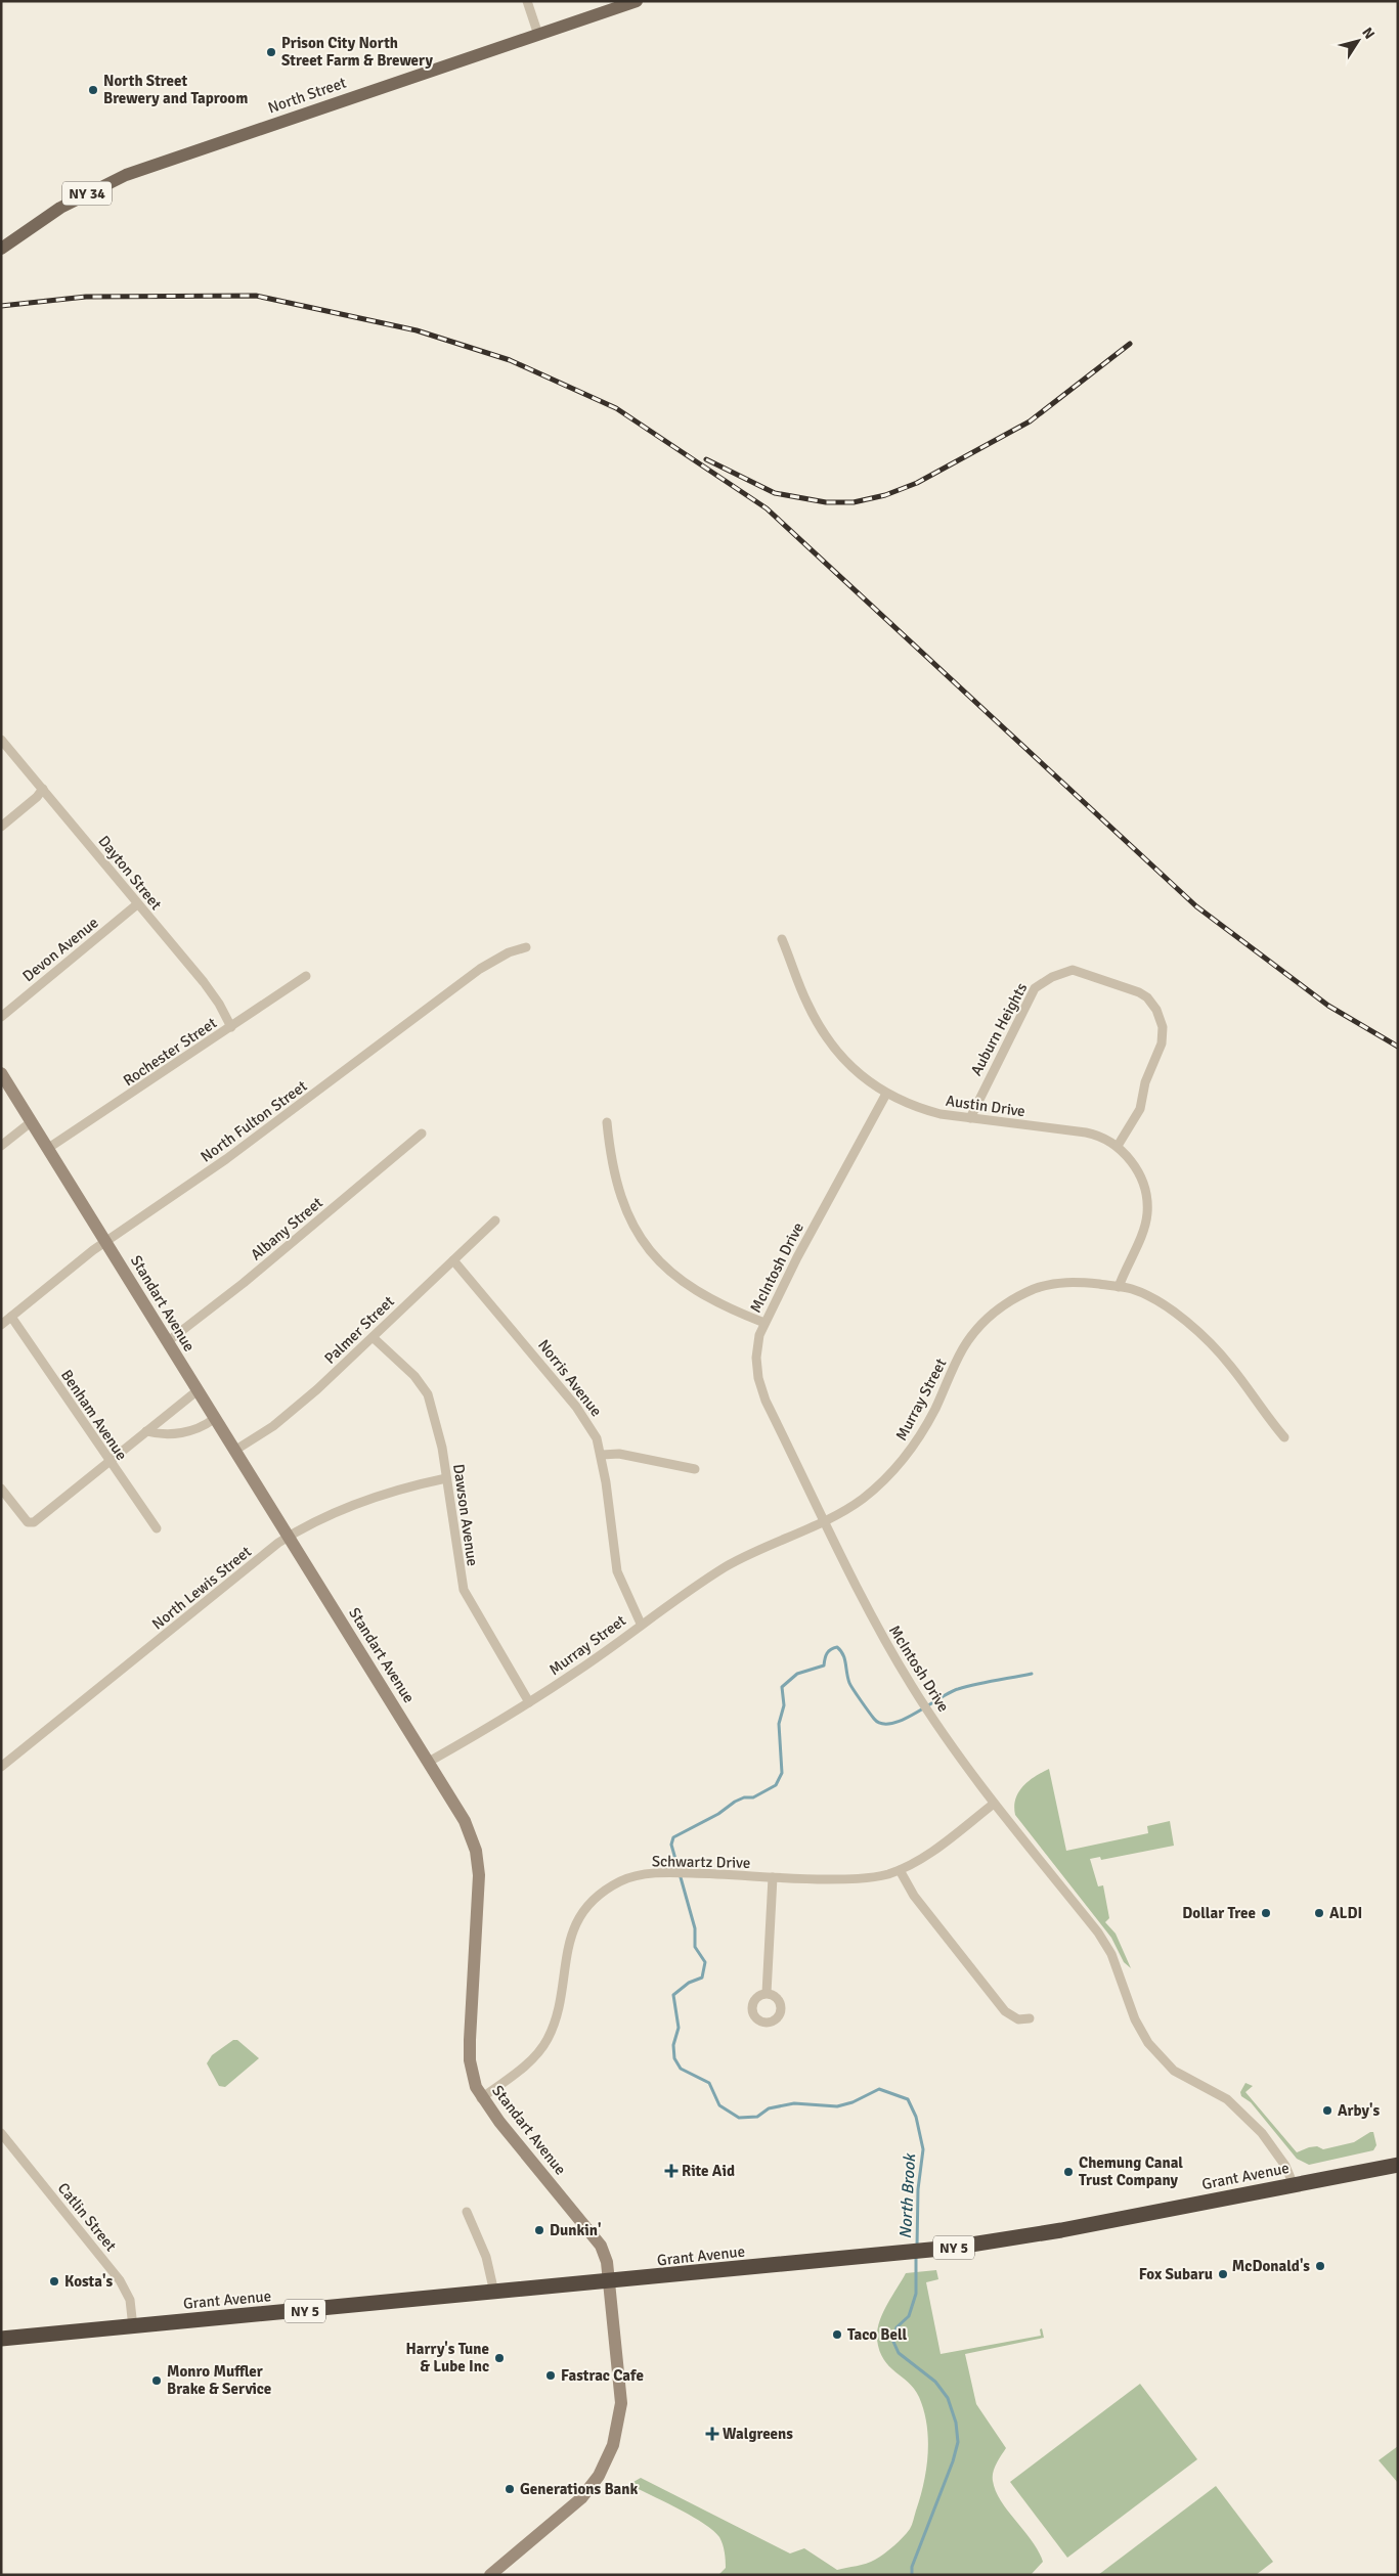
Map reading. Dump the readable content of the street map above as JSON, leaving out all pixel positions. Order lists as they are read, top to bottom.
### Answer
{
  "streets": {
    "highway": ["Grant Avenue", "NY 5"],
    "main road": ["North Street", "NY 34"],
    "street": [
      "Dayton Street",
      "Devon Avenue",
      "Auburn Heights",
      "Rochester Street",
      "Austin Drive",
      "North Fulton Street",
      "Albany Street",
      "McIntosh Drive",
      "Standart Avenue",
      "Palmer Street",
      "Norris Avenue",
      "Murray Street",
      "Benham Avenue",
      "Dawson Avenue",
      "North Lewis Street",
      "Schwartz Drive",
      "Catlin Street"
    ]
  },
  "crossings": [
    ["Dayton Street", "Devon Avenue"],
    ["Dayton Street", "Rochester Street"],
    ["Auburn Heights", "Austin Drive"],
    ["Rochester Street", "Standart Avenue"],
    ["Austin Drive", "McIntosh Drive"],
    ["Austin Drive", "Murray Street"],
    ["North Fulton Street", "Standart Avenue"],
    ["North Fulton Street", "Benham Avenue"],
    ["Albany Street", "Standart Avenue"],
    ["McIntosh Drive", "Murray Street"],
    ["McIntosh Drive", "Schwartz Drive"],
    ["McIntosh Drive", "Grant Avenue"],
    ["Standart Avenue", "Palmer Street"],
    ["Standart Avenue", "Murray Street"],
    ["Standart Avenue", "North Lewis Street"],
    ["Standart Avenue", "Schwartz Drive"],
    ["Standart Avenue", "Grant Avenue"],
    ["Palmer Street", "Norris Avenue"],
    ["Palmer Street", "Dawson Avenue"],
    ["Norris Avenue", "Murray Street"],
    ["Murray Street", "Dawson Avenue"],
    ["Dawson Avenue", "North Lewis Street"],
    ["Grant Avenue", "Catlin Street"]
  ],
  "water": ["North Brook"],
  "places": {
    "other": [
      "Prison City North Street Farm & Brewery",
      "North Street Brewery and Taproom",
      "Dollar Tree",
      "ALDI",
      "Arby's",
      "Chemung Canal Trust Company",
      "Dunkin'",
      "McDonald's",
      "Fox Subaru",
      "Kosta's",
      "Taco Bell",
      "Harry's Tune & Lube Inc",
      "Fastrac Cafe",
      "Monro Muffler Brake & Service",
      "Generations Bank"
    ],
    "health": ["Rite Aid", "Walgreens"]
  },
  "north": "top right"
}
